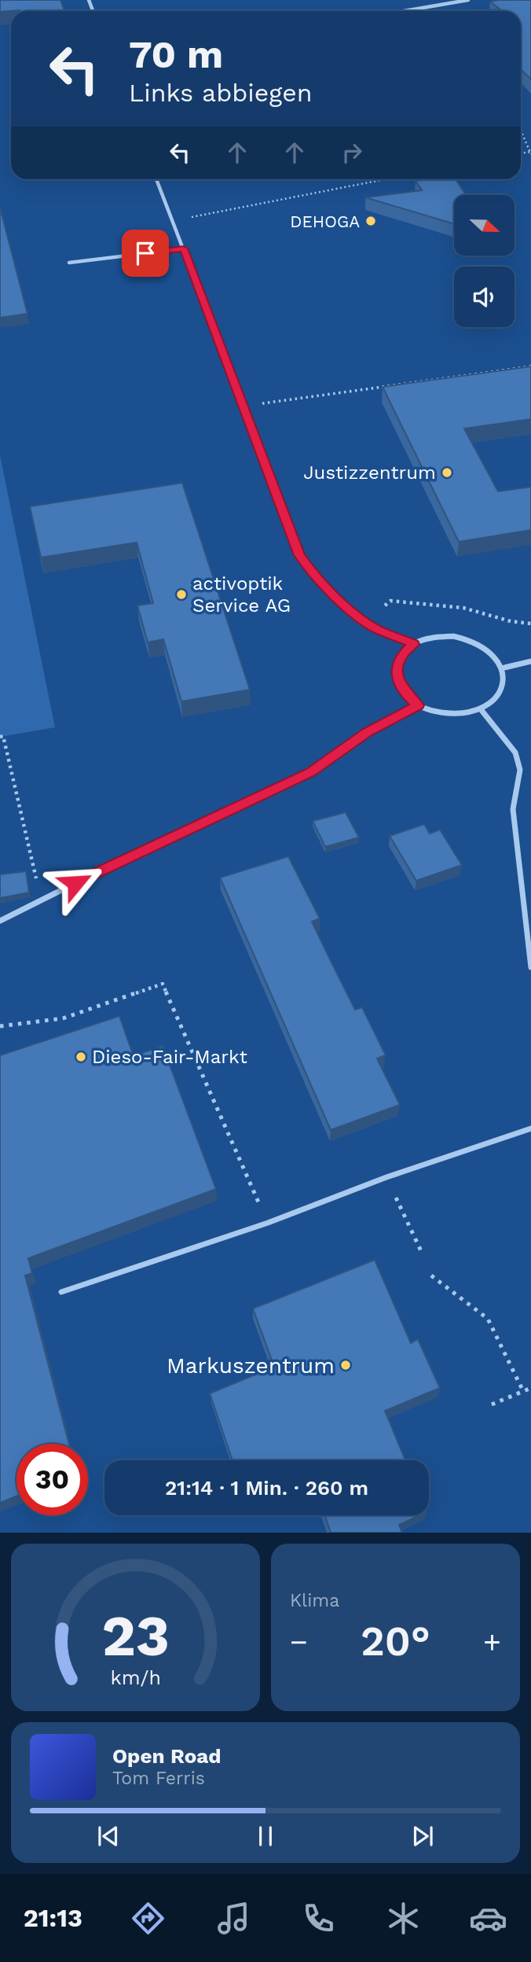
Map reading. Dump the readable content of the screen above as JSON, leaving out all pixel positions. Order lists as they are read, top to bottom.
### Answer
{
  "places": [
    "DEHOGA",
    "Justizzentrum",
    "activoptik Service AG",
    "Dieso-Fair-Markt",
    "Markuszentrum"
  ],
  "north": "right",
  "page": {
    "turn": ["70 m", "Links abbiegen"],
    "limit": "30",
    "trip": "21:14 · 1 Min. · 260 m",
    "tile": "Klima",
    "heat": ["−", "20°", "+"],
    "song": ["Open Road", "Tom Ferris"],
    "tabs": "21:13",
    "gauge": ["23", "km/h"]
  }
}
